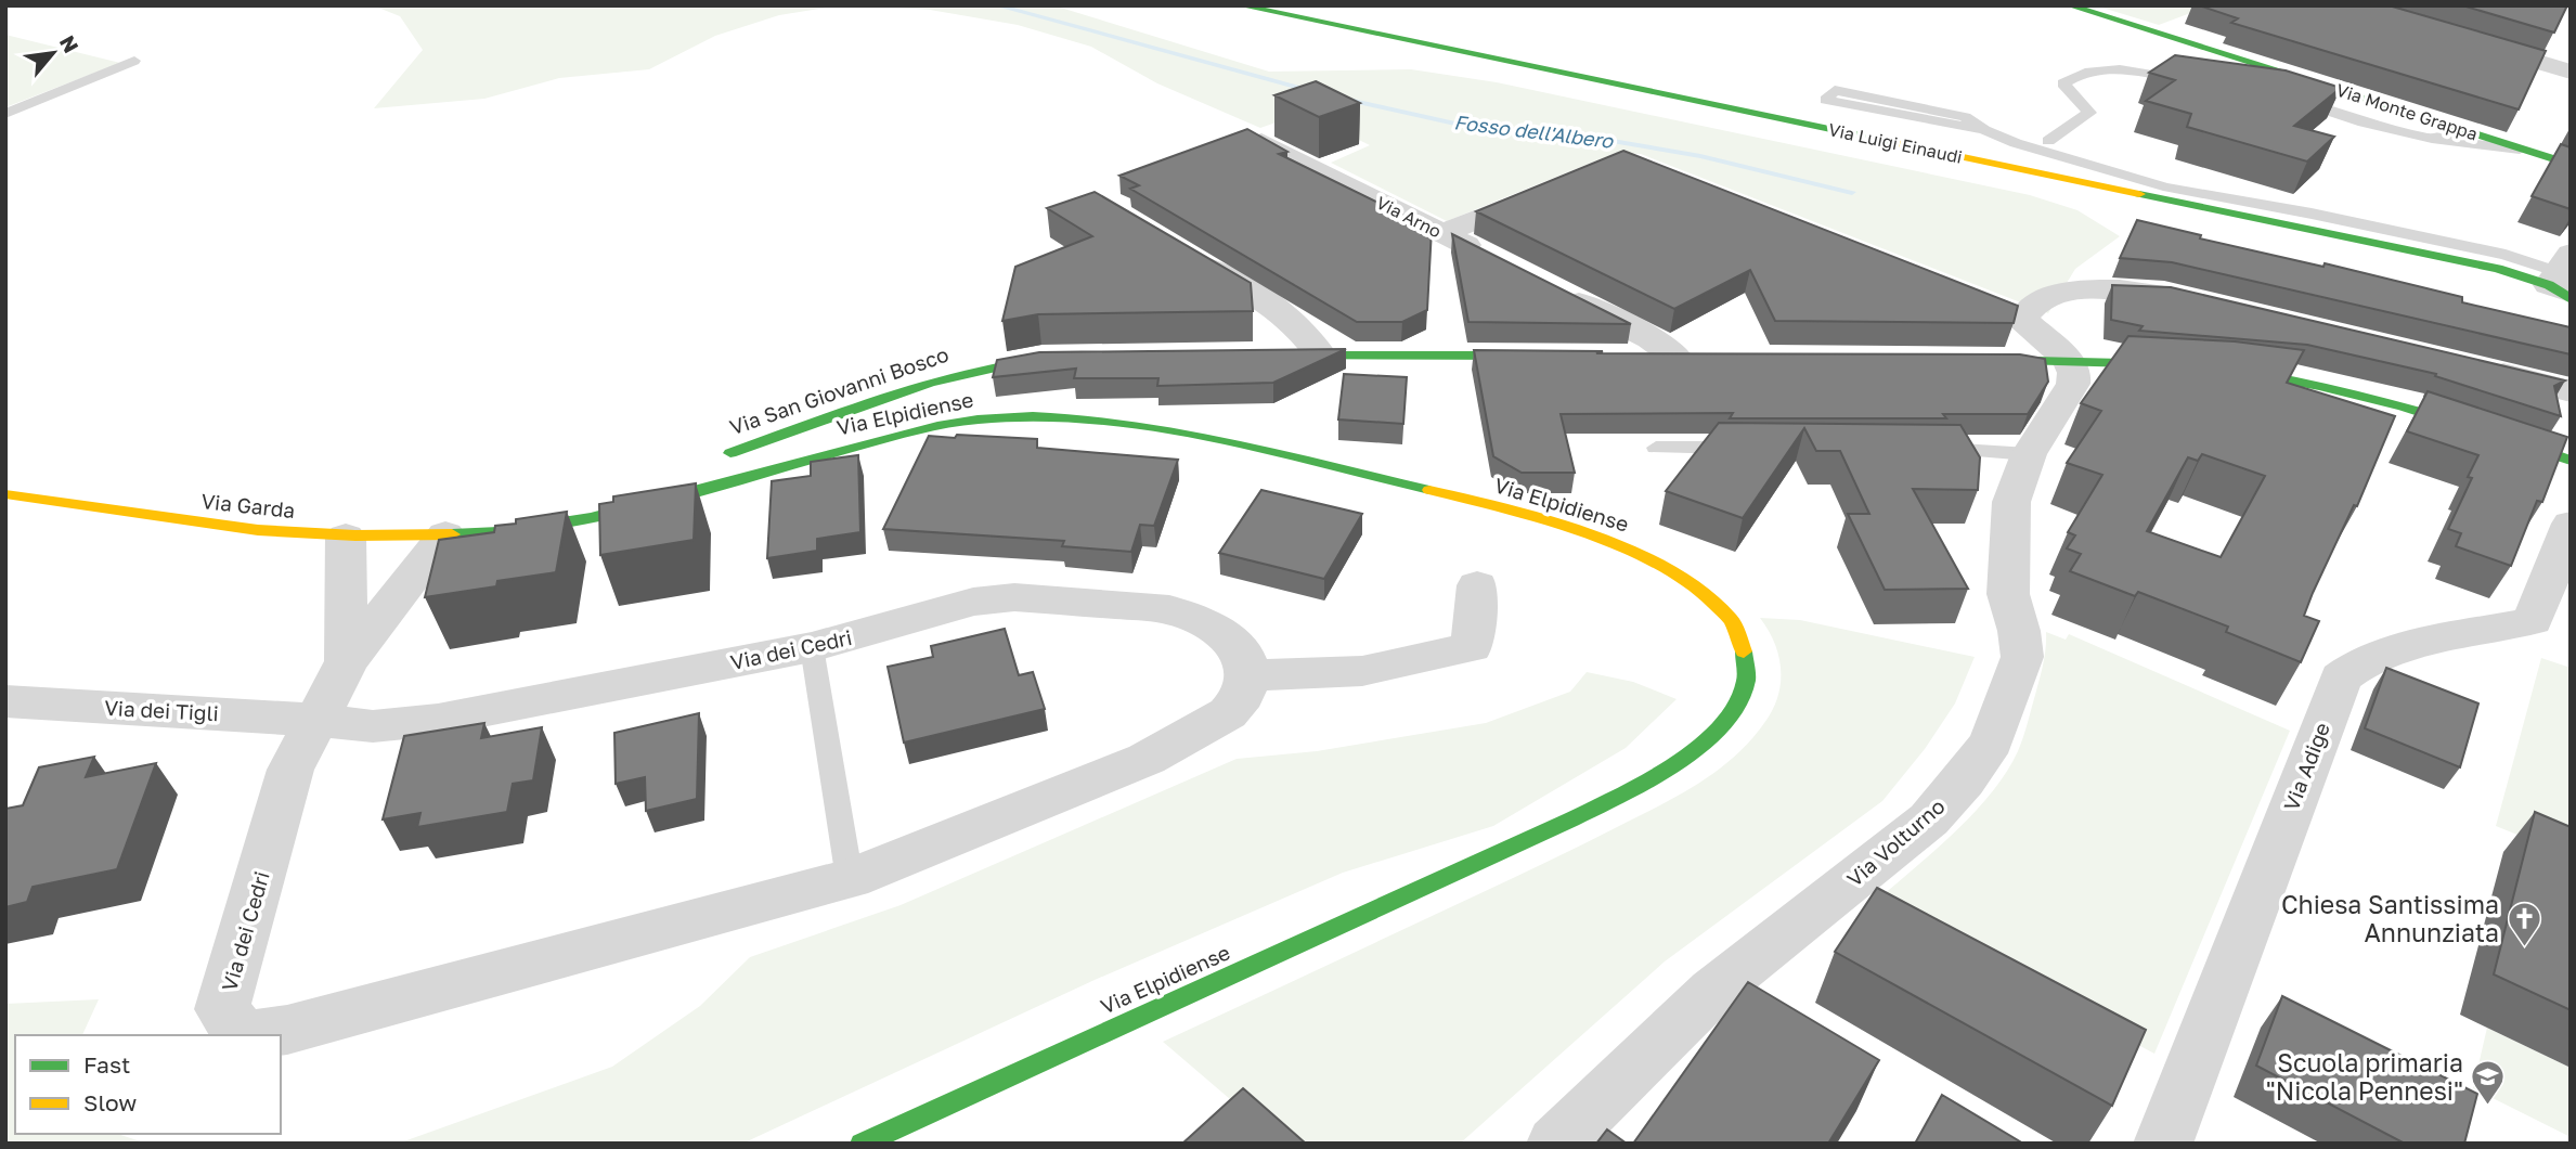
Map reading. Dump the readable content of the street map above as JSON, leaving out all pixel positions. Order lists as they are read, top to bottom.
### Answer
{
  "streets": {
    "street": [
      "Via Monte Grappa",
      "Via Luigi Einaudi",
      "Via Arno",
      "Via San Giovanni Bosco",
      "Via Elpidiense",
      "Via Garda",
      "Via dei Cedri",
      "Via dei Tigli",
      "Via Adige",
      "Via Volturno"
    ]
  },
  "crossings": [
    ["Via Elpidiense", "Via Garda"],
    ["Via dei Cedri", "Via dei Tigli"]
  ],
  "water": ["Fosso dell'Albero"],
  "places": {
    "church": ["Chiesa Santissima Annunziata"],
    "school or university": ["Scuola primaria \"Nicola Pennesi\""]
  },
  "legend": ["Fast", "Slow"],
  "north": "top right"
}
